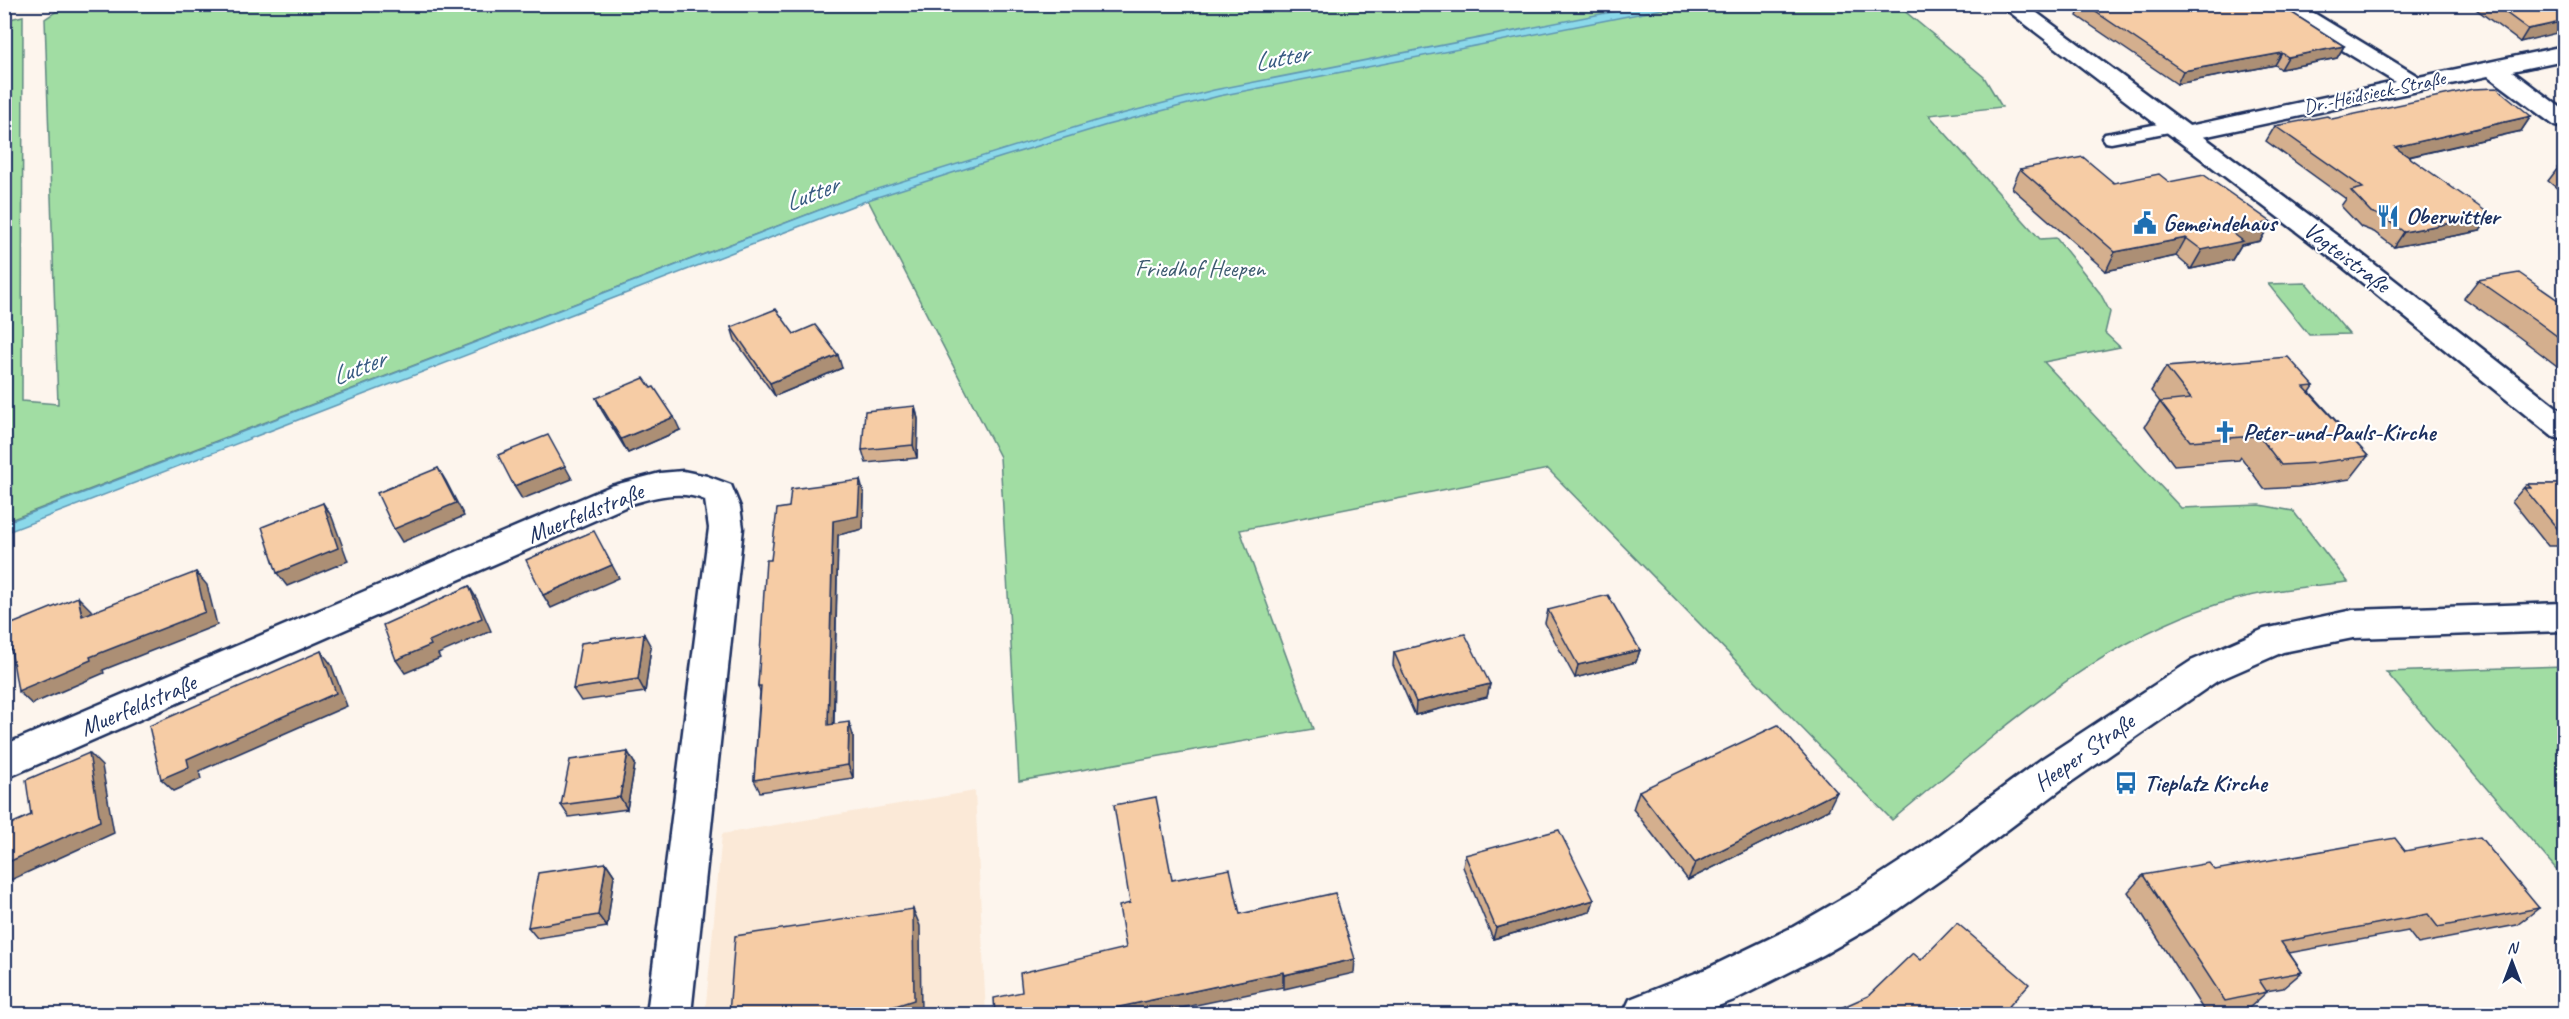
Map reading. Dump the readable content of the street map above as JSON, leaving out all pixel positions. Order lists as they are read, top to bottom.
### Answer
{
  "streets": {
    "street": [
      "Dr.-Heidsieck-Straße",
      "Vogteistraße",
      "Muerfeldstraße",
      "Heeper Straße"
    ]
  },
  "crossings": [
    ["Dr.-Heidsieck-Straße", "Vogteistraße"]
  ],
  "water": ["Lutter"],
  "parks": ["Friedhof Heepen"],
  "places": {
    "restaurant": ["Oberwittler"],
    "public building": ["Gemeindehaus"],
    "church": ["Peter-und-Pauls-Kirche"],
    "bus stop": ["Tieplatz Kirche"]
  },
  "north": "top"
}
